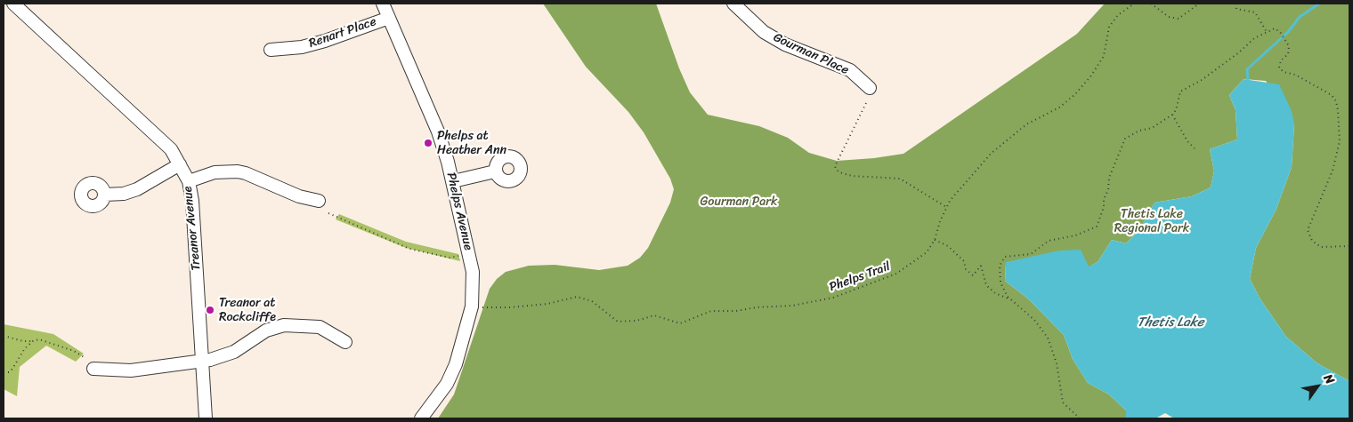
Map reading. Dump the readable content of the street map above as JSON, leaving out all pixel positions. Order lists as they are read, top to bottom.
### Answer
{
  "streets": {
    "street": [
      "Renart Place",
      "Gourman Place",
      "Phelps Avenue",
      "Treanor Avenue"
    ],
    "path": ["Phelps Trail"]
  },
  "crossings": [
    ["Renart Place", "Phelps Avenue"],
    ["Phelps Avenue", "Phelps Trail"]
  ],
  "water": ["Thetis Lake"],
  "parks": ["Gourman Park", "Thetis Lake Regional Park"],
  "places": ["Phelps at Heather Ann", "Treanor at Rockcliffe"],
  "north": "top right"
}
